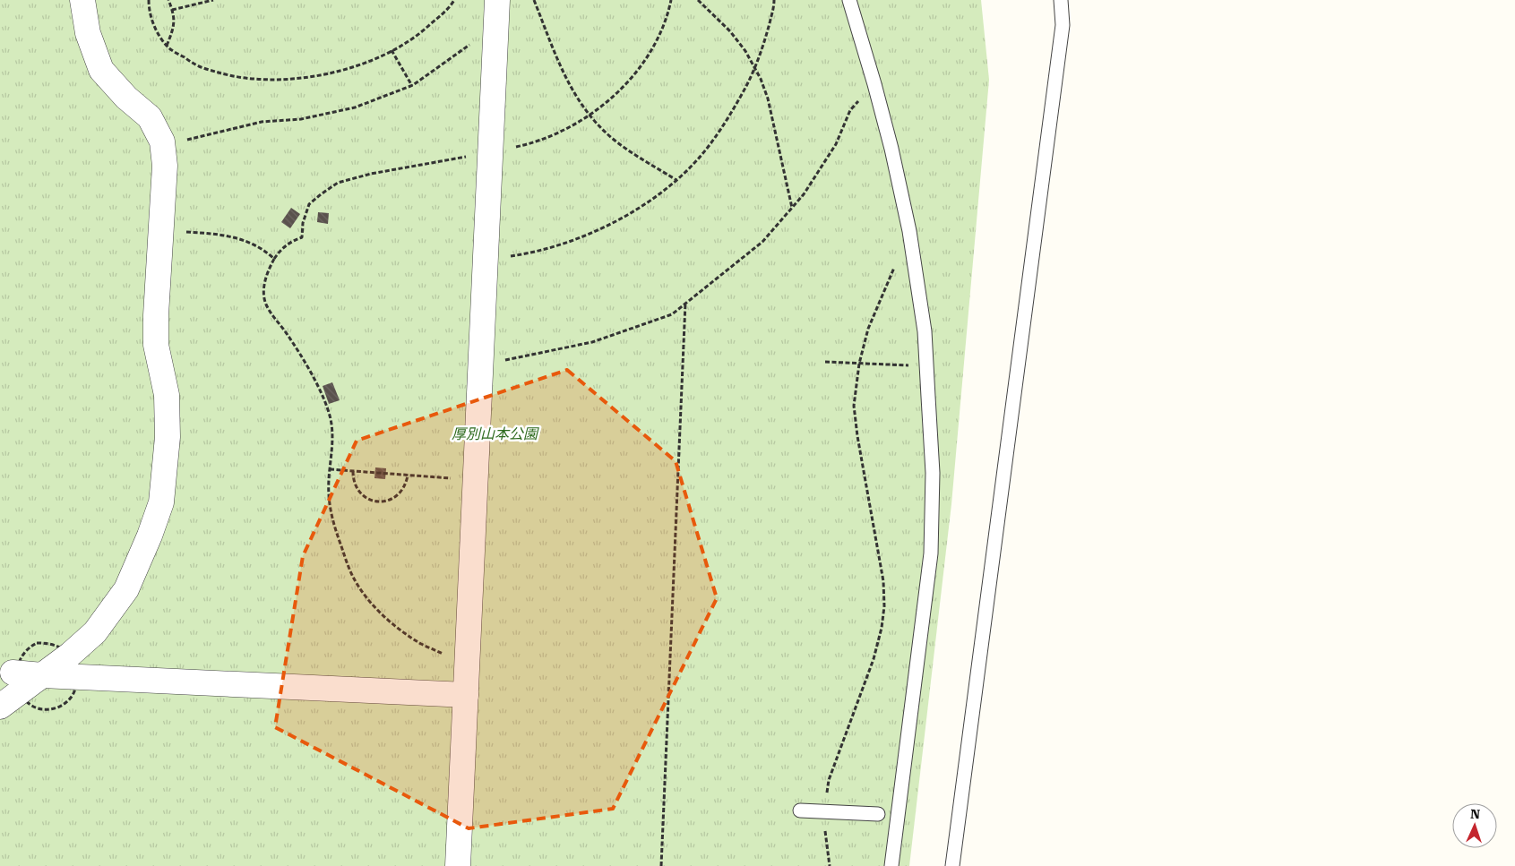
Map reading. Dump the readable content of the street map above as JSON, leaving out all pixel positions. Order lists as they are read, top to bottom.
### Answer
{
  "parks": ["厚別山本公園"],
  "north": "top"
}
